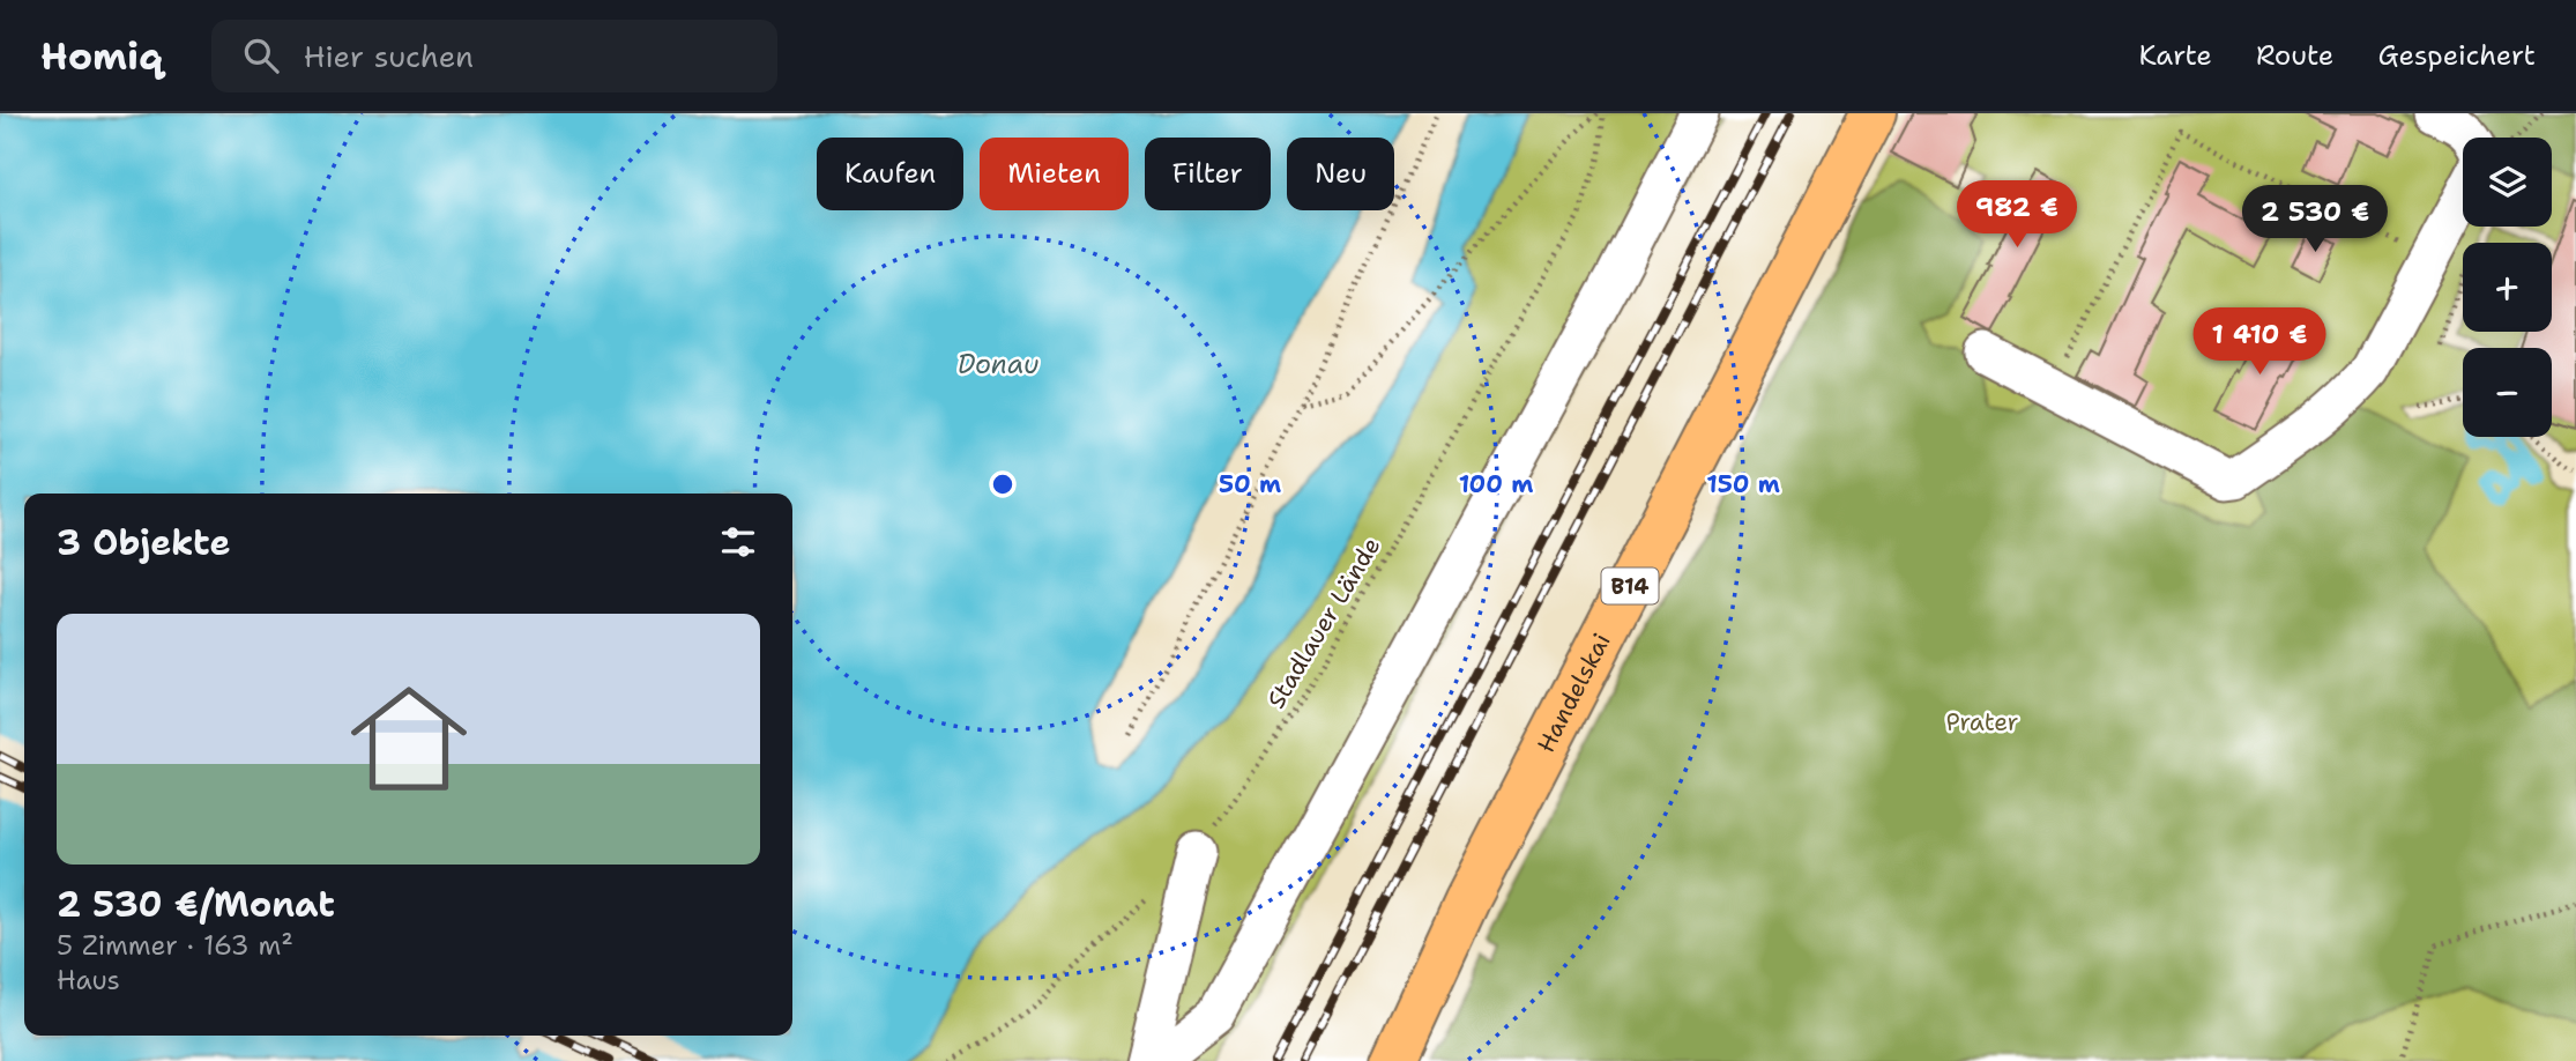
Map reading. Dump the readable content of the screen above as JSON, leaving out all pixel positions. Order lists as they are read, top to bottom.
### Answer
{
  "streets": {
    "main road": ["B14", "Handelskai"],
    "path": ["Stadlauer Lände"]
  },
  "water": ["Donau"],
  "parks": ["Prater"],
  "page": {
    "header": "Homiq",
    "search": "Hier suchen",
    "nav": ["Karte", "Route", "Gespeichert"],
    "map_buttons": ["+", "−"],
    "chip": [
      "Kaufen",
      "Mieten",
      "Filter",
      "Neu"
    ],
    "price": ["982 €", "2 530 €", "1 410 €"],
    "heading": "3 Objekte",
    "list": [
      {
        "name": "2 530 €/Monat",
        "note": "5 Zimmer · 163 m² · Haus"
      }
    ]
  },
  "rings": ["50 m", "100 m", "150 m"]
}
